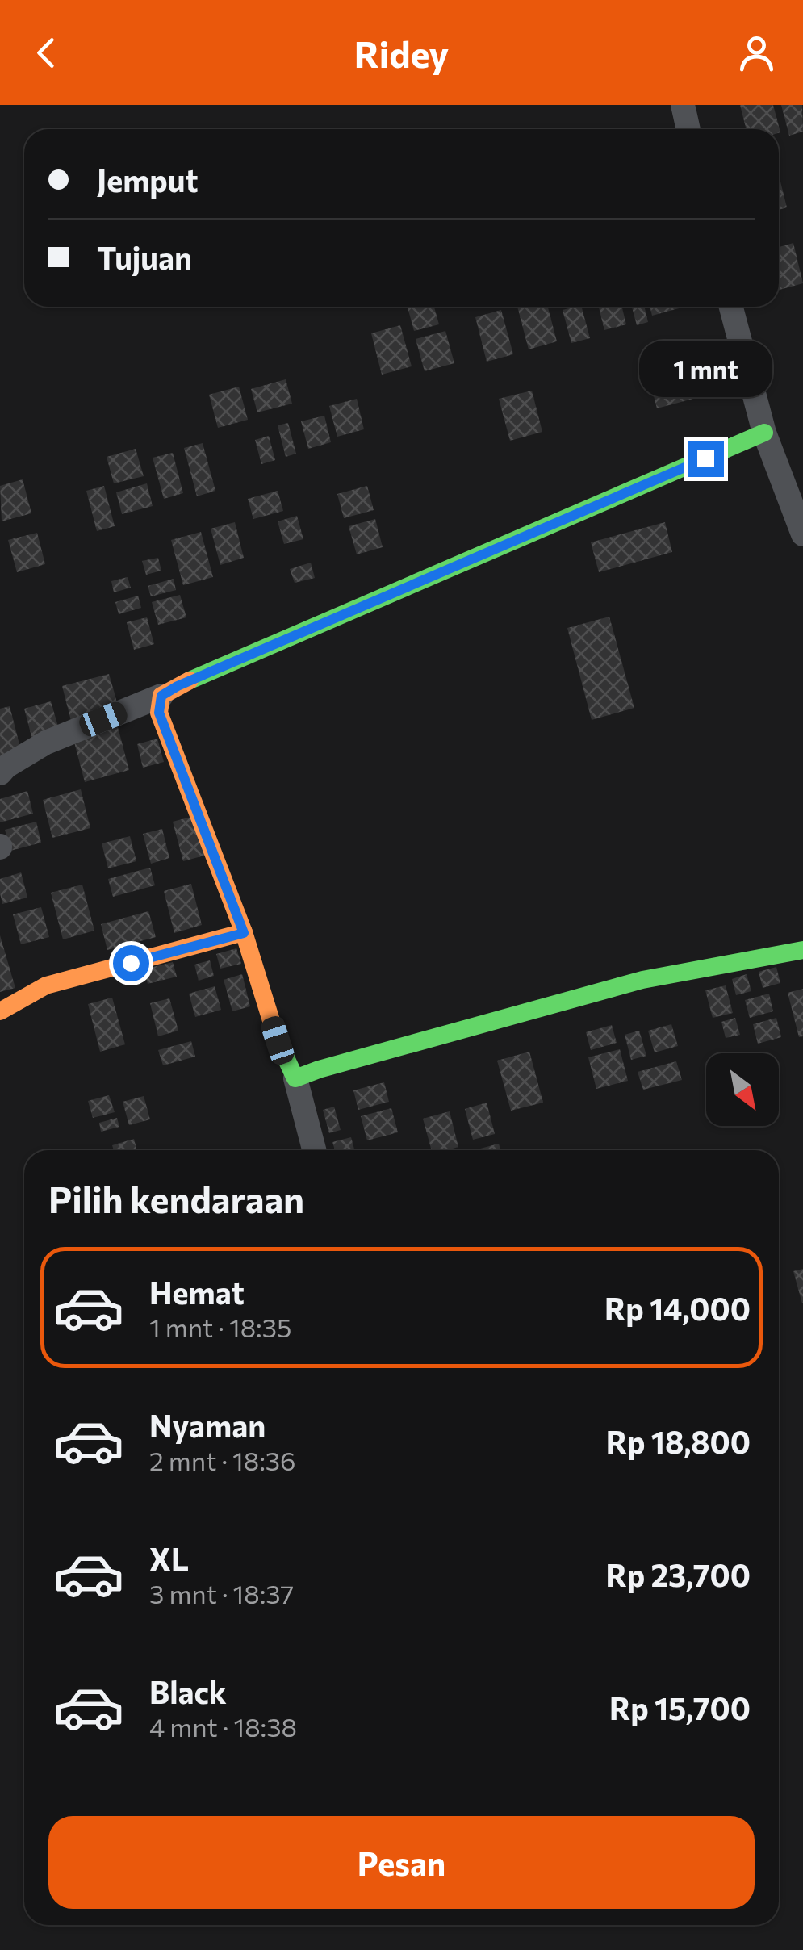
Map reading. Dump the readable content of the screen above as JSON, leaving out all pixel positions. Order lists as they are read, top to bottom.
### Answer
{
  "north": "bottom right",
  "page": {
    "header": "Ridey",
    "banner": ["Jemput", "Tujuan"],
    "bubble": "1 mnt",
    "heading": "Pilih kendaraan",
    "list": [
      {
        "name": "Hemat",
        "note": "1 mnt · 18:35",
        "value": "Rp 14,000"
      },
      {
        "name": "Nyaman",
        "note": "2 mnt · 18:36",
        "value": "Rp 18,800"
      },
      {
        "name": "XL",
        "note": "3 mnt · 18:37",
        "value": "Rp 23,700"
      },
      {
        "name": "Black",
        "note": "4 mnt · 18:38",
        "value": "Rp 15,700"
      }
    ],
    "buttons": "Pesan"
  }
}
